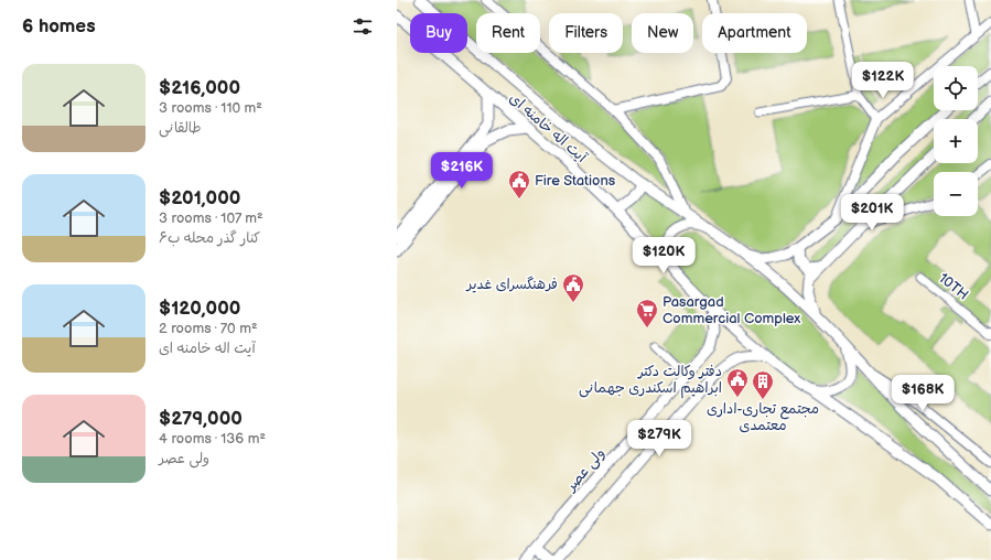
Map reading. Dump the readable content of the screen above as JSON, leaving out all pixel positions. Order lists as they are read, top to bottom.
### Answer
{
  "streets": {
    "main road": ["آیت اله خامنه ای", "ولی عصر"],
    "street": ["10TH"]
  },
  "crossings": [
    ["آیت اله خامنه ای", "ولی عصر"]
  ],
  "places": {
    "public building": ["Fire Stations", "فرهنگسرای غدیر", "دفتر وکالت دکتر ابراهیم اسکندری جهمانی"],
    "supermarket": ["Pasargad Commercial Complex"],
    "building": ["مجتمع تجاری-اداری معتمدی"]
  },
  "page": {
    "heading": "6 homes",
    "chip": [
      "Buy",
      "Rent",
      "Filters",
      "New",
      "Apartment"
    ],
    "list": [
      {
        "name": "$216,000",
        "note": "3 rooms · 110 m² · طالقانی"
      },
      {
        "name": "$201,000",
        "note": "3 rooms · 107 m² · کنار گذر محله ب۶"
      },
      {
        "name": "$120,000",
        "note": "2 rooms · 70 m² · آیت اله خامنه ای"
      },
      {
        "name": "$279,000",
        "note": "4 rooms · 136 m² · ولی عصر"
      }
    ],
    "price": [
      "$122K",
      "$216K",
      "$201K",
      "$120K",
      "$168K",
      "$279K"
    ],
    "map_buttons": ["+", "−"]
  }
}
